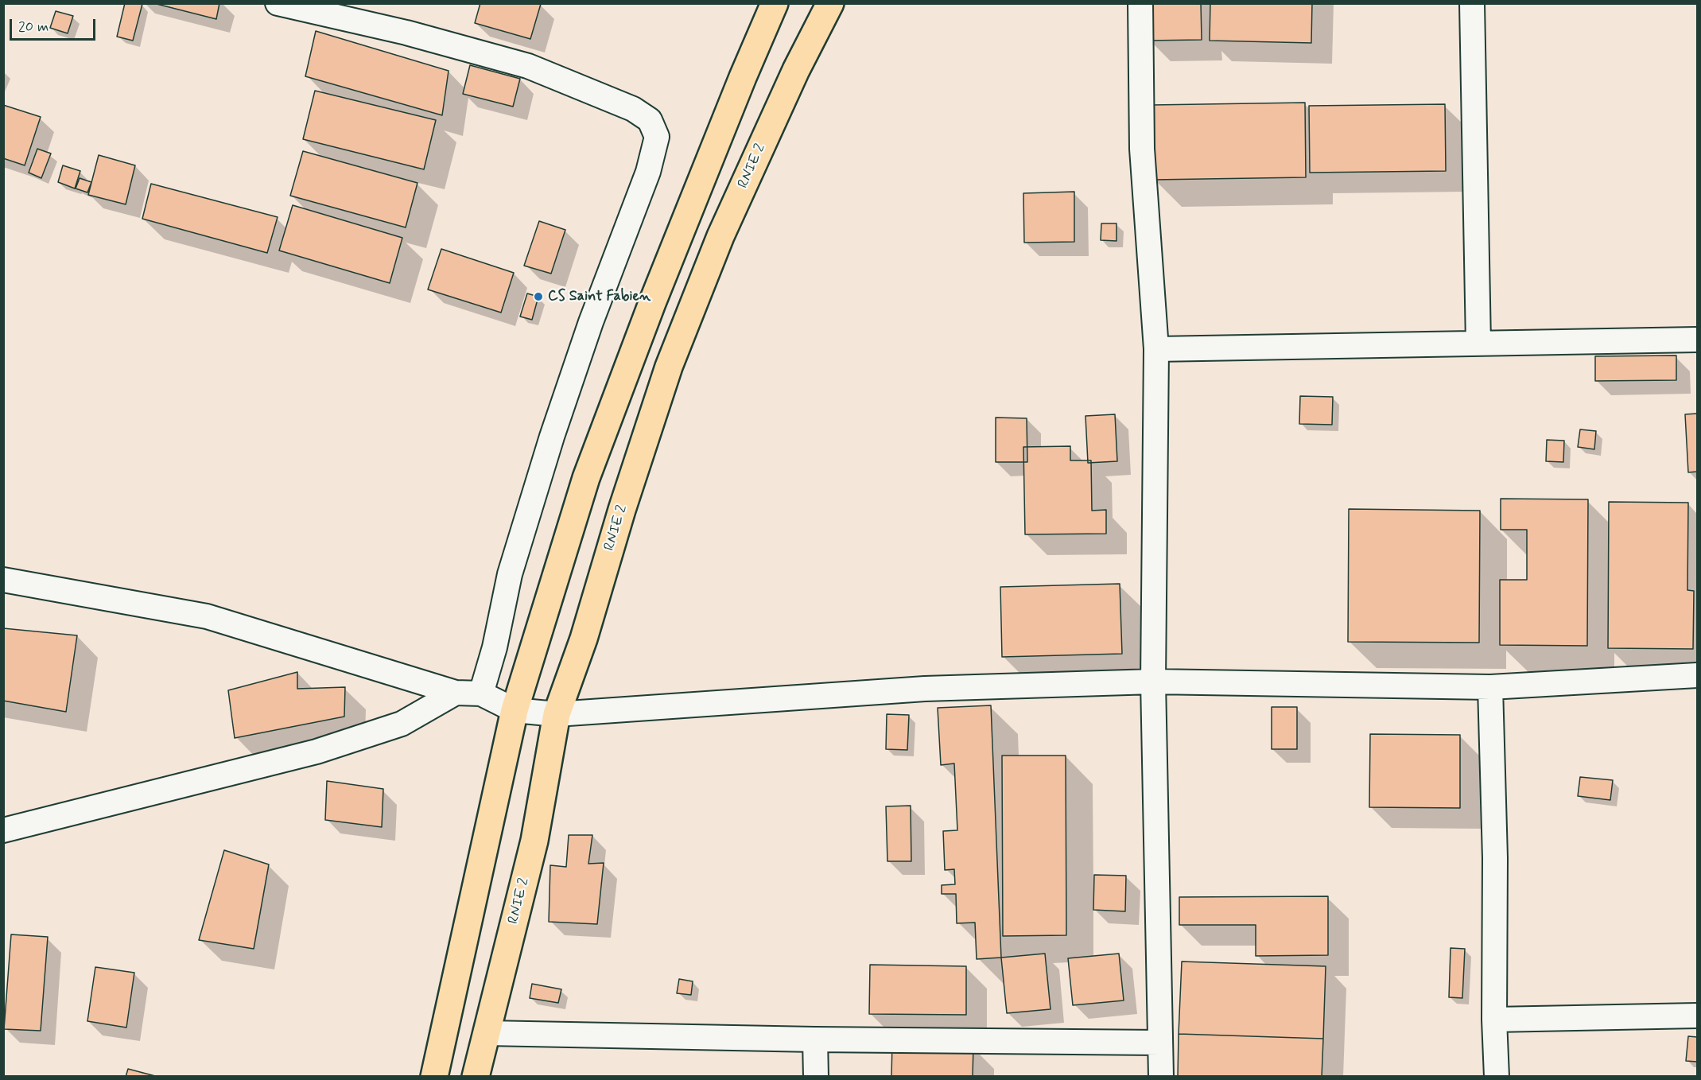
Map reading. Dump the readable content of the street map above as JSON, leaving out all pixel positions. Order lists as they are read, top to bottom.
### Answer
{
  "streets": {
    "highway": ["RNIE 2"]
  },
  "places": ["CS Saint Fabien"],
  "scale_bar": "20 m"
}
